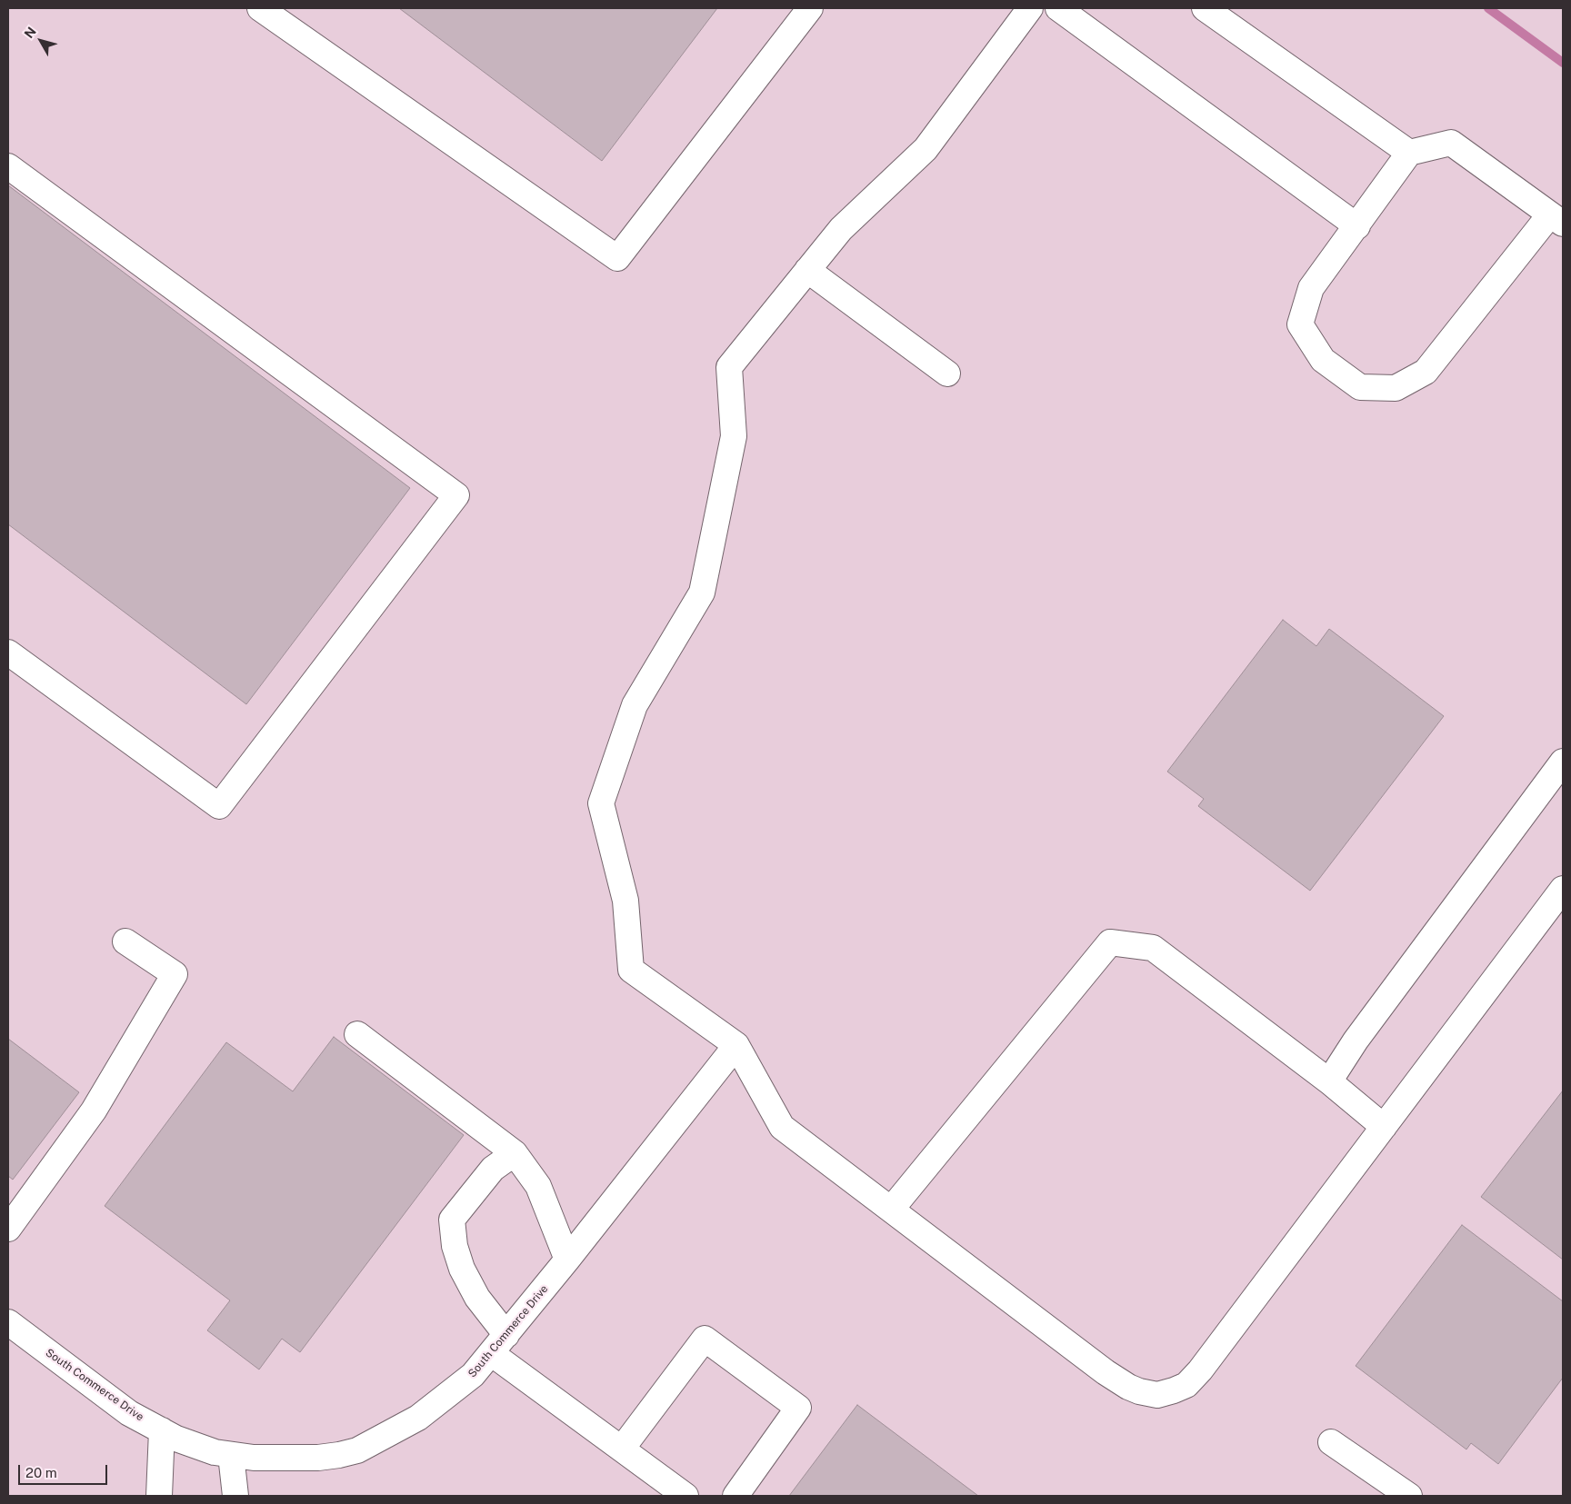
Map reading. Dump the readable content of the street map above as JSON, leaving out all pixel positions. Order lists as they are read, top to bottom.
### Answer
{
  "streets": {
    "street": ["South Commerce Drive"]
  },
  "scale_bar": "20 m",
  "north": "top left"
}
